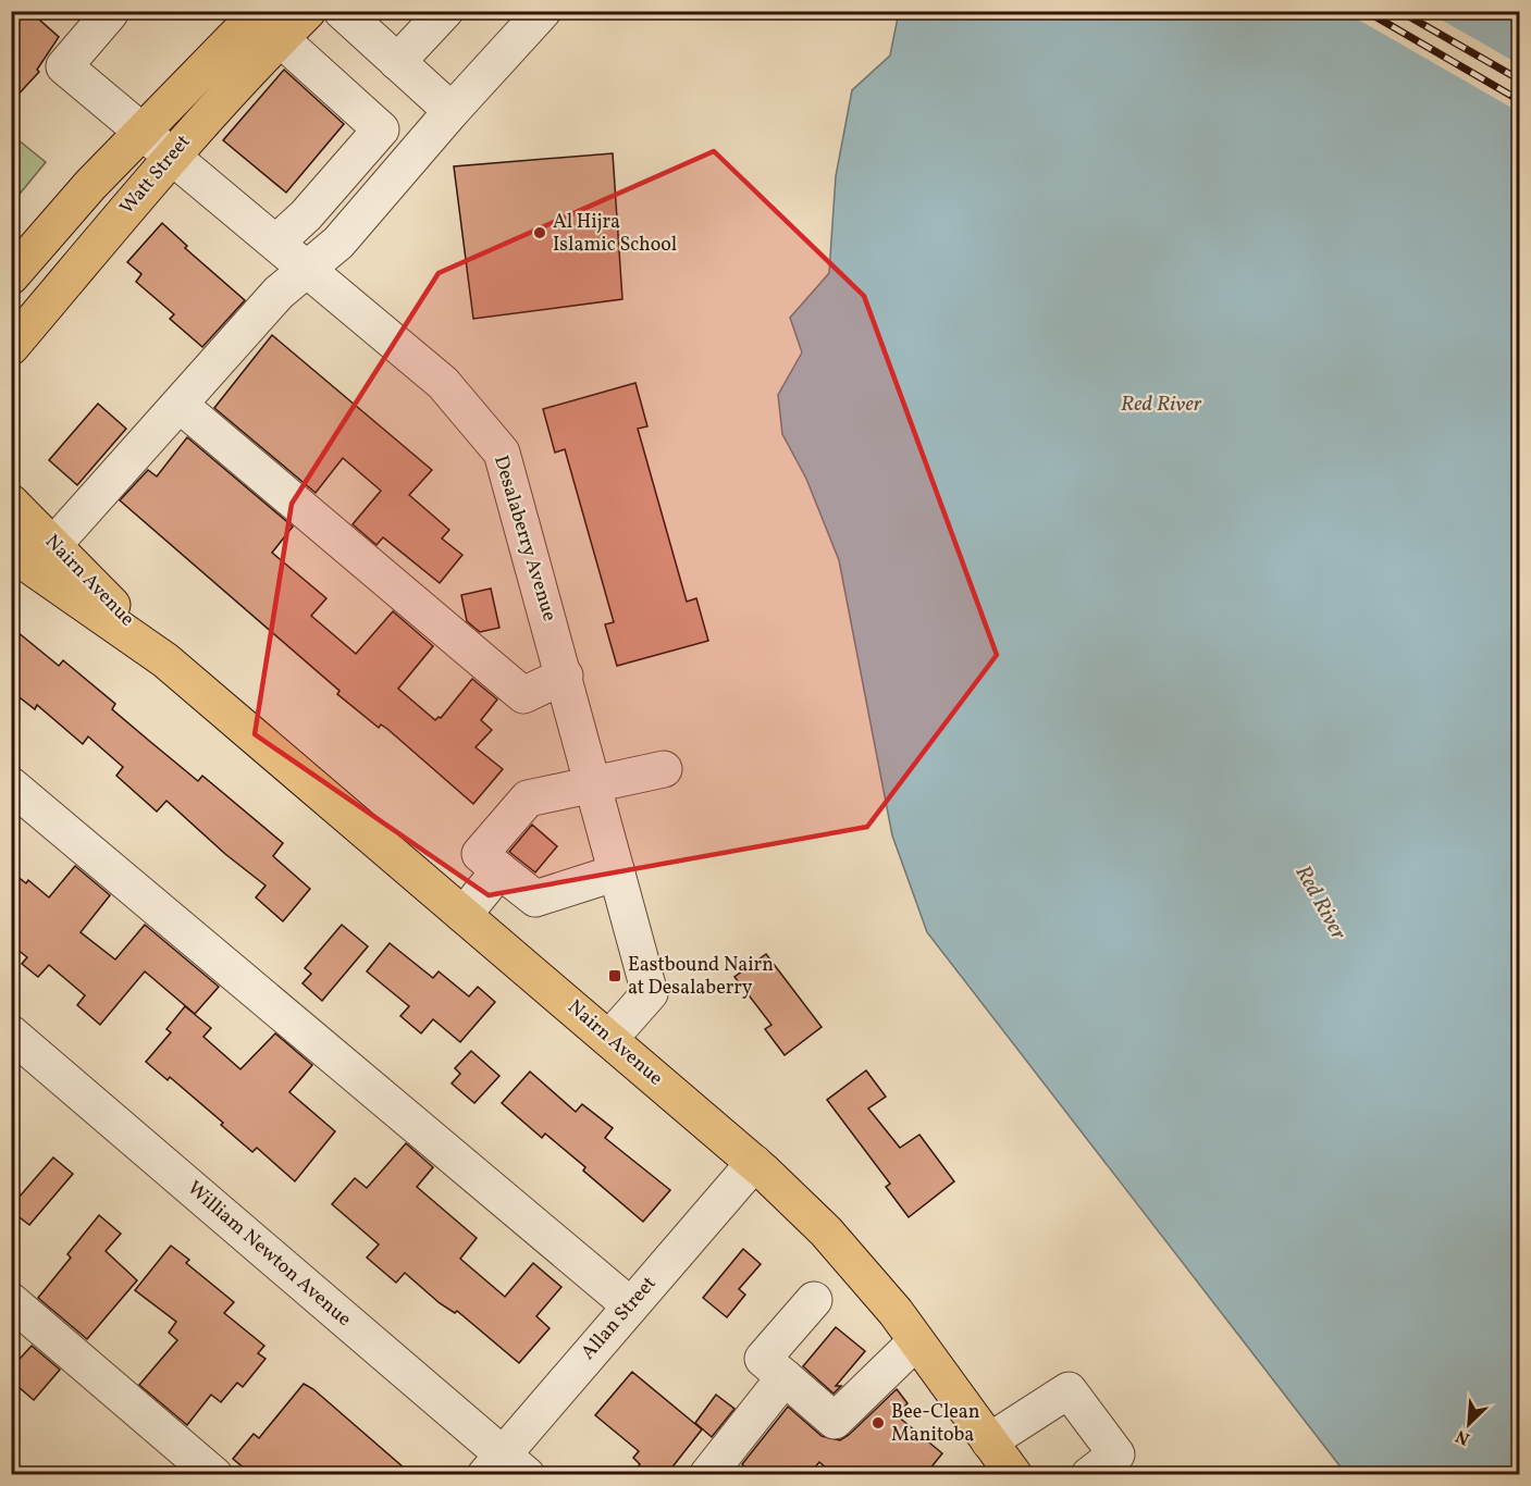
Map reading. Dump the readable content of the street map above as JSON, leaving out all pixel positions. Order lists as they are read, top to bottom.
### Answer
{
  "streets": {
    "main road": ["Watt Street", "Nairn Avenue"],
    "street": ["Desalaberry Avenue", "William Newton Avenue", "Allan Street"]
  },
  "crossings": [
    ["Watt Street", "Desalaberry Avenue"],
    ["Desalaberry Avenue", "Nairn Avenue"],
    ["Nairn Avenue", "Allan Street"],
    ["William Newton Avenue", "Allan Street"]
  ],
  "water": ["Red River"],
  "places": {
    "other": ["Al Hijra Islamic School", "Bee-Clean Manitoba"],
    "transit": ["Eastbound Nairn at Desalaberry"]
  },
  "north": "bottom left"
}
